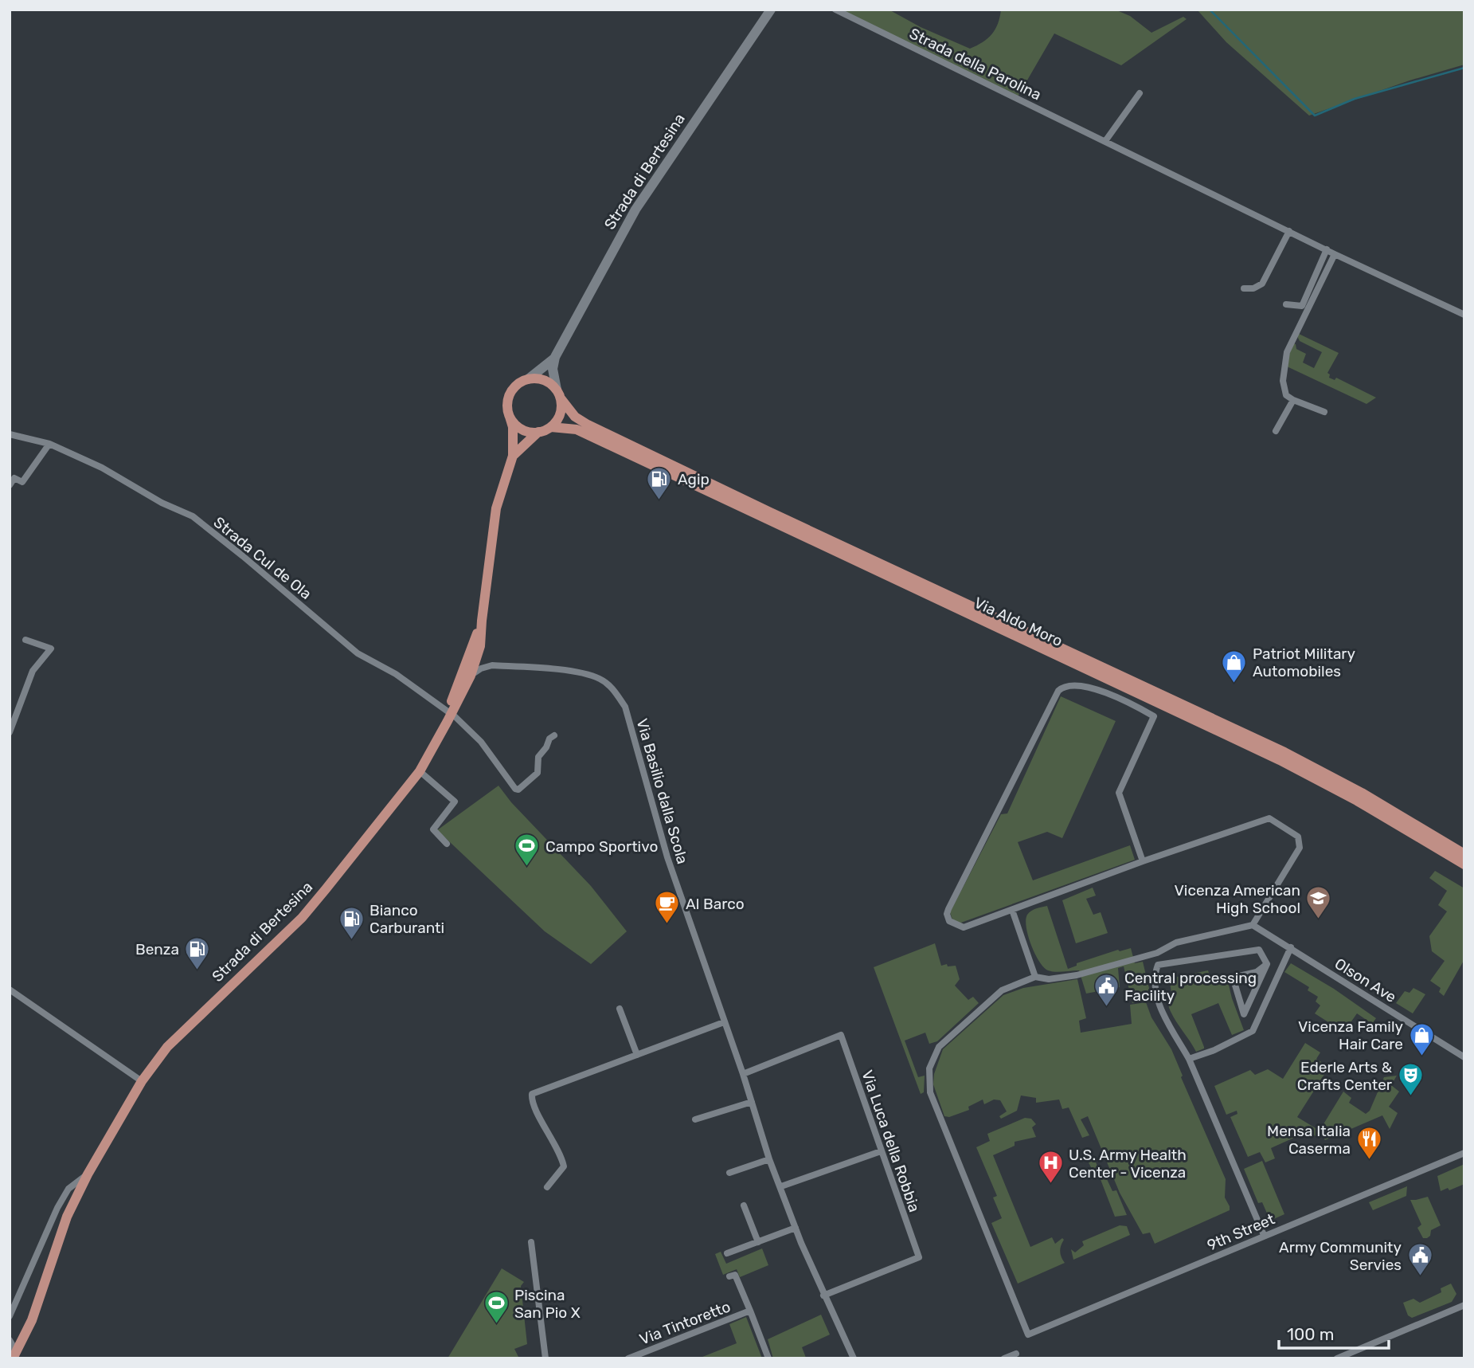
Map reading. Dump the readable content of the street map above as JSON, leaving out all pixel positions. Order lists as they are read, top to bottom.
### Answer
{
  "streets": {
    "main road": ["Strada di Bertesina", "Via Aldo Moro"],
    "street": [
      "Strada della Parolina",
      "Strada Cul de Ola",
      "Via Basilio dalla Scola",
      "Olson Ave",
      "Via Luca della Robbia",
      "9th Street",
      "Via Tintoretto"
    ]
  },
  "crossings": [
    ["Strada di Bertesina", "Strada Cul de Ola"],
    ["Strada di Bertesina", "Via Aldo Moro"],
    ["Strada di Bertesina", "Via Basilio dalla Scola"],
    ["Via Basilio dalla Scola", "Via Luca della Robbia"]
  ],
  "places": {
    "fuel station": ["Agip", "Bianco Carburanti", "Benza"],
    "shop": ["Patriot Military Automobiles", "Vicenza Family Hair Care"],
    "sports": ["Campo Sportivo", "Piscina San Pio X"],
    "school or university": ["Vicenza American High School"],
    "cafe": ["Al Barco"],
    "public building": ["Central processing Facility", "Army Community Servies"],
    "theatre": ["Ederle Arts & Crafts Center"],
    "restaurant": ["Mensa Italia Caserma"],
    "hospital": ["U.S. Army Health Center - Vicenza"]
  },
  "scale_bar": "100 m"
}
